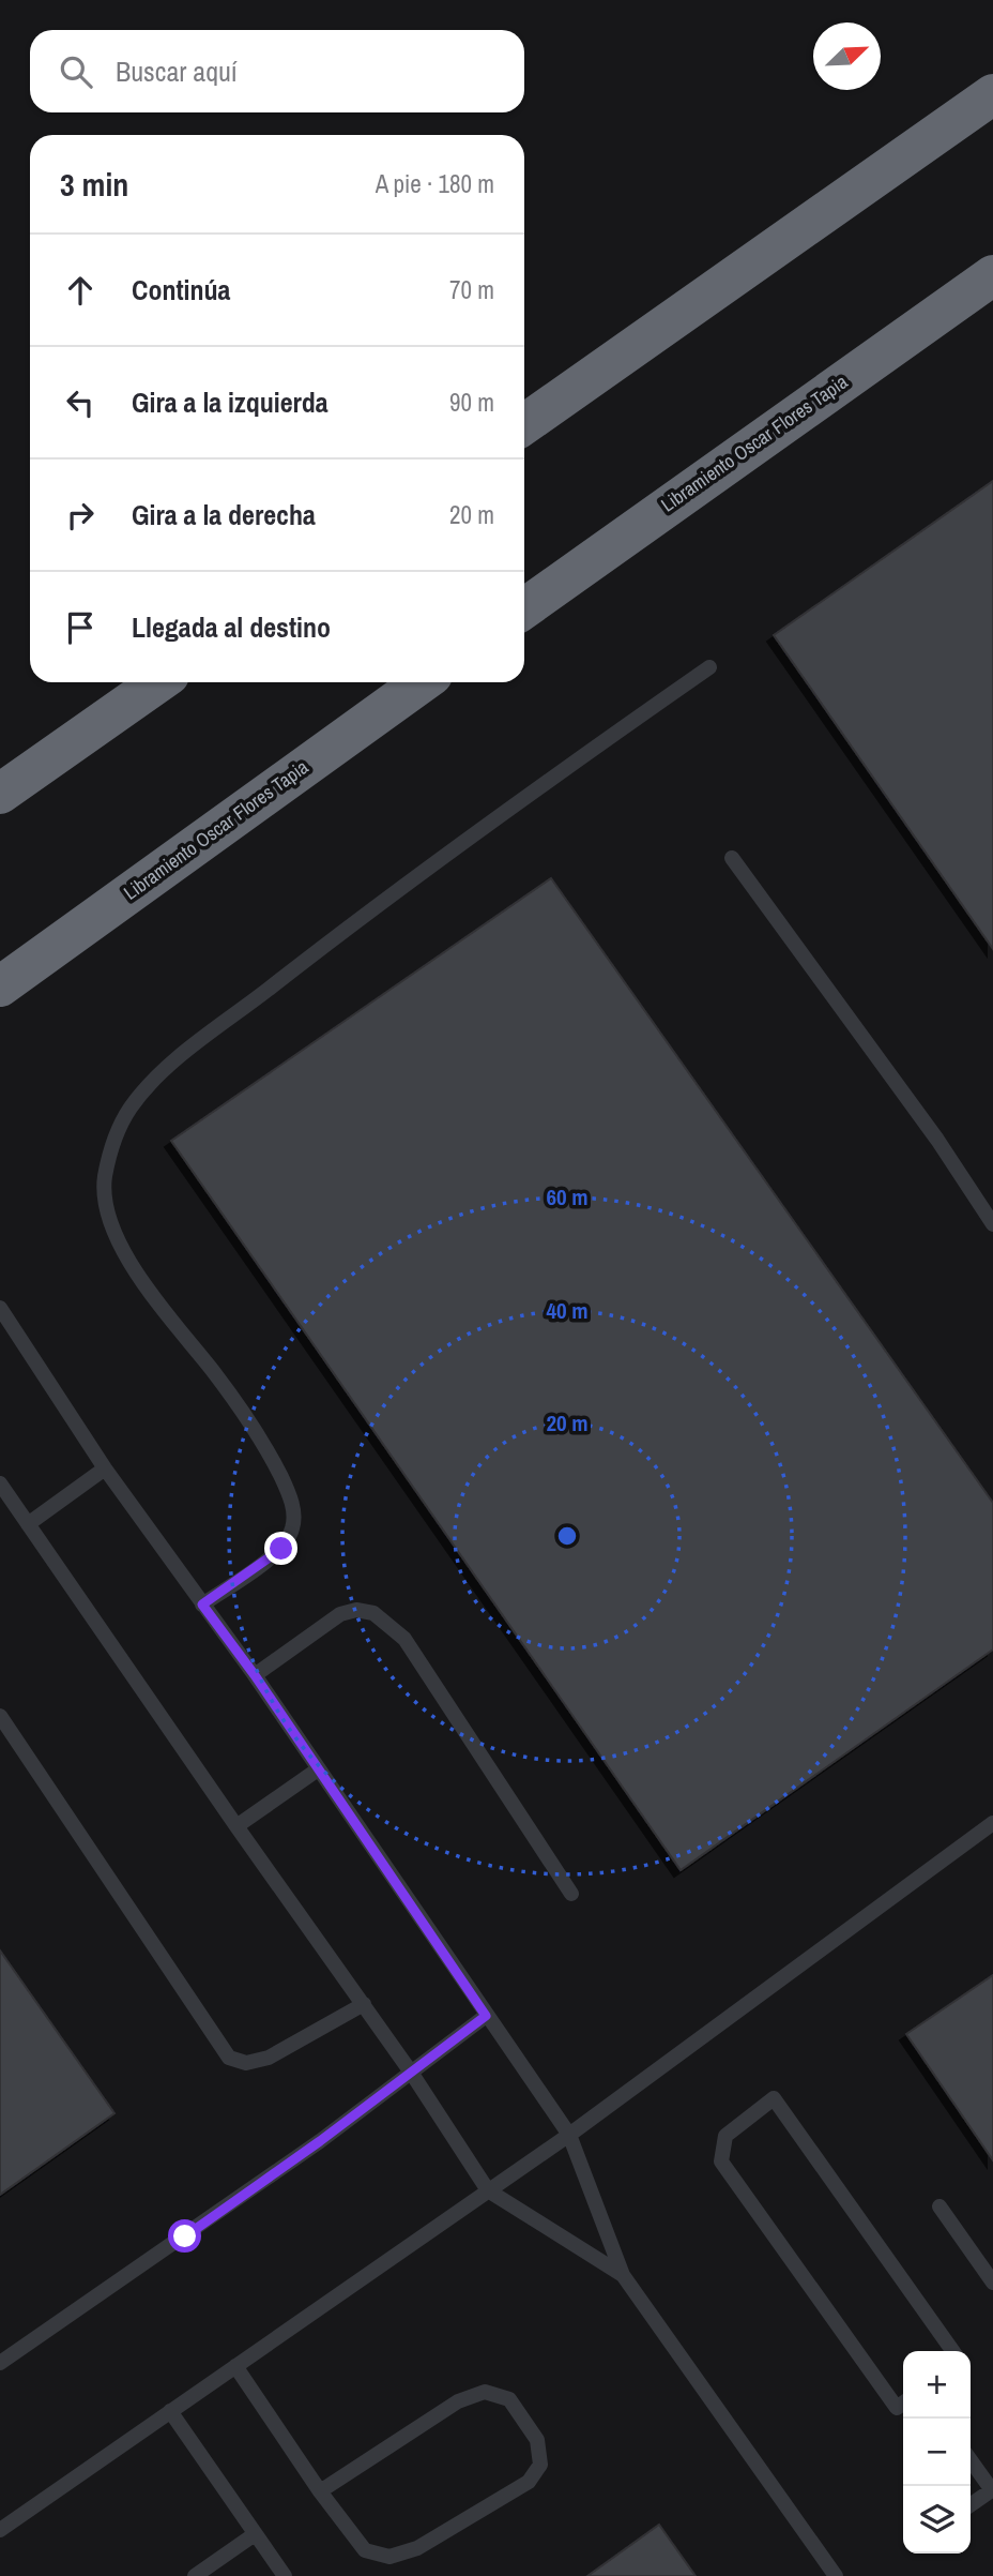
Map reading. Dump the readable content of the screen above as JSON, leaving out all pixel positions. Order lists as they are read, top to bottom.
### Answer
{
  "streets": {
    "highway": ["Libramiento Oscar Flores Tapia"]
  },
  "north": "top right",
  "page": {
    "search": "Buscar aquí",
    "heading": ["3 min", "A pie · 180 m"],
    "list": [
      ["Continúa", "70 m"],
      ["Gira a la izquierda", "90 m"],
      ["Gira a la derecha", "20 m"],
      "Llegada al destino"
    ],
    "map_buttons": ["+", "−"]
  },
  "rings": ["60 m", "40 m", "20 m"]
}
